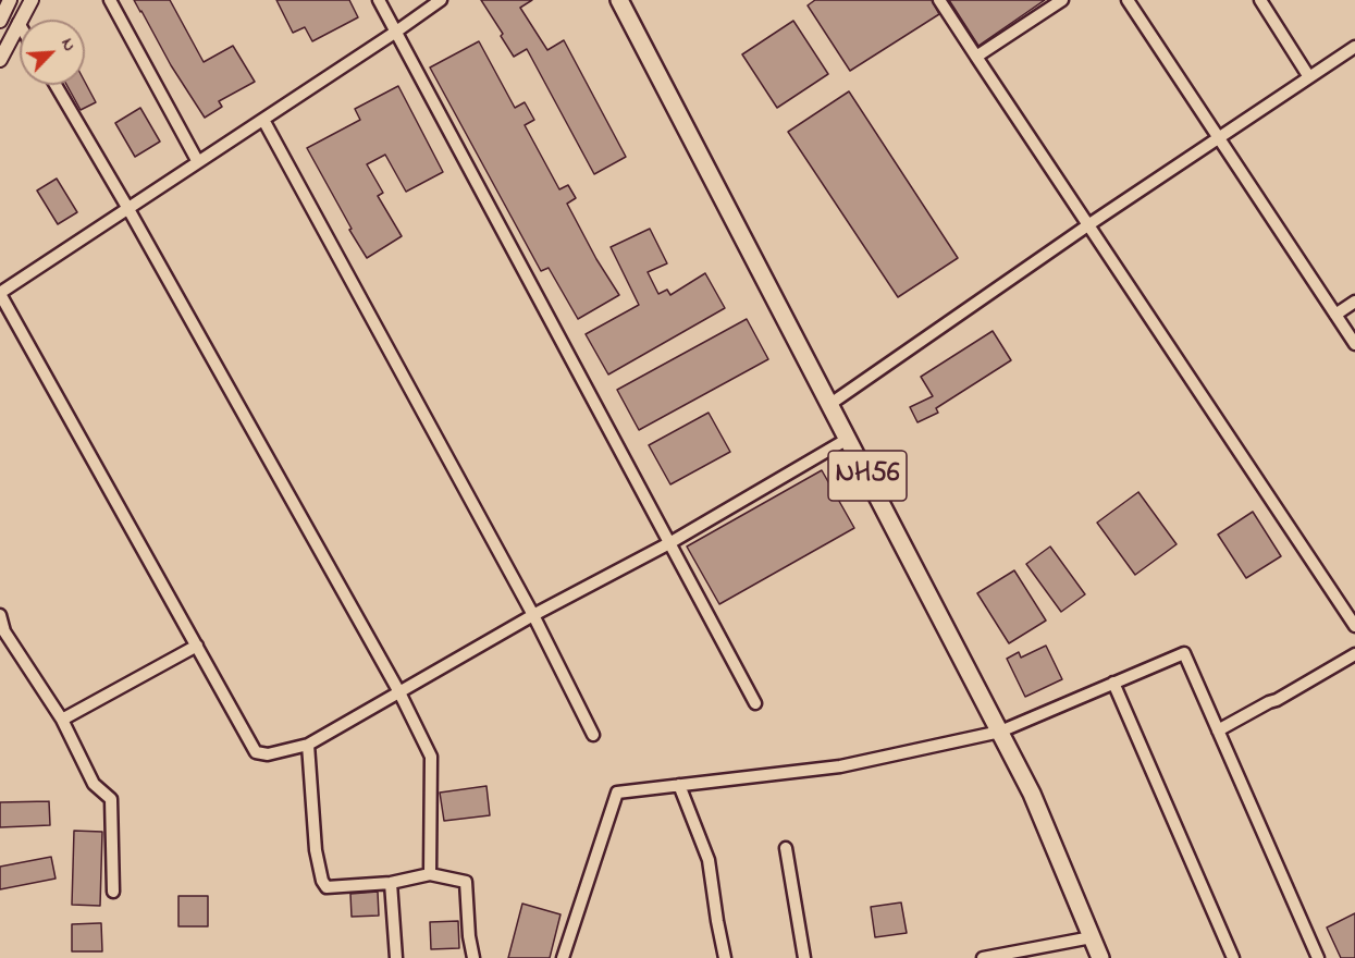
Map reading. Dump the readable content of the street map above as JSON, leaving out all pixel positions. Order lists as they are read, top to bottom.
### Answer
{
  "streets": {
    "highway": ["NH56"]
  },
  "north": "top right"
}
